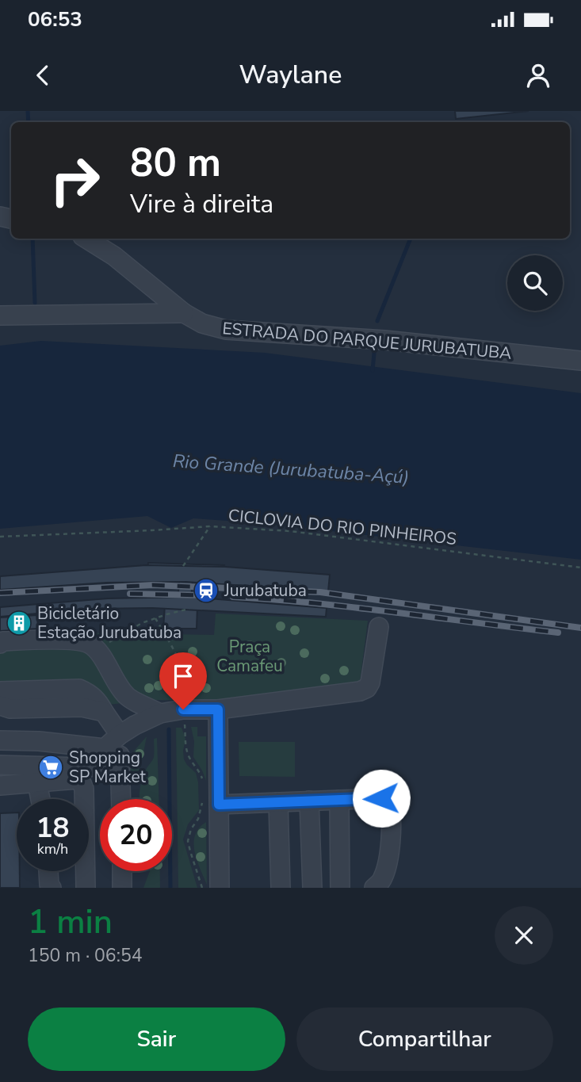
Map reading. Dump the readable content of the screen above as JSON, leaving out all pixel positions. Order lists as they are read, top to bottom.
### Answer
{
  "streets": {
    "street": ["ESTRADA DO PARQUE JURUBATUBA"],
    "path": ["CICLOVIA DO RIO PINHEIROS"]
  },
  "water": ["Rio Grande (Jurubatuba-Açú)"],
  "parks": ["Praça Camafeu"],
  "places": {
    "station": ["Jurubatuba"],
    "building": ["Bicicletário Estação Jurubatuba"],
    "supermarket": ["Shopping SP Market"]
  },
  "page": {
    "status": "06:53",
    "header": "Waylane",
    "turn": ["80 m", "Vire à direita"],
    "speed": "18 km/h",
    "limit": "20",
    "heading": ["1 min", "150 m · 06:54"],
    "buttons": ["Sair", "Compartilhar"]
  }
}
